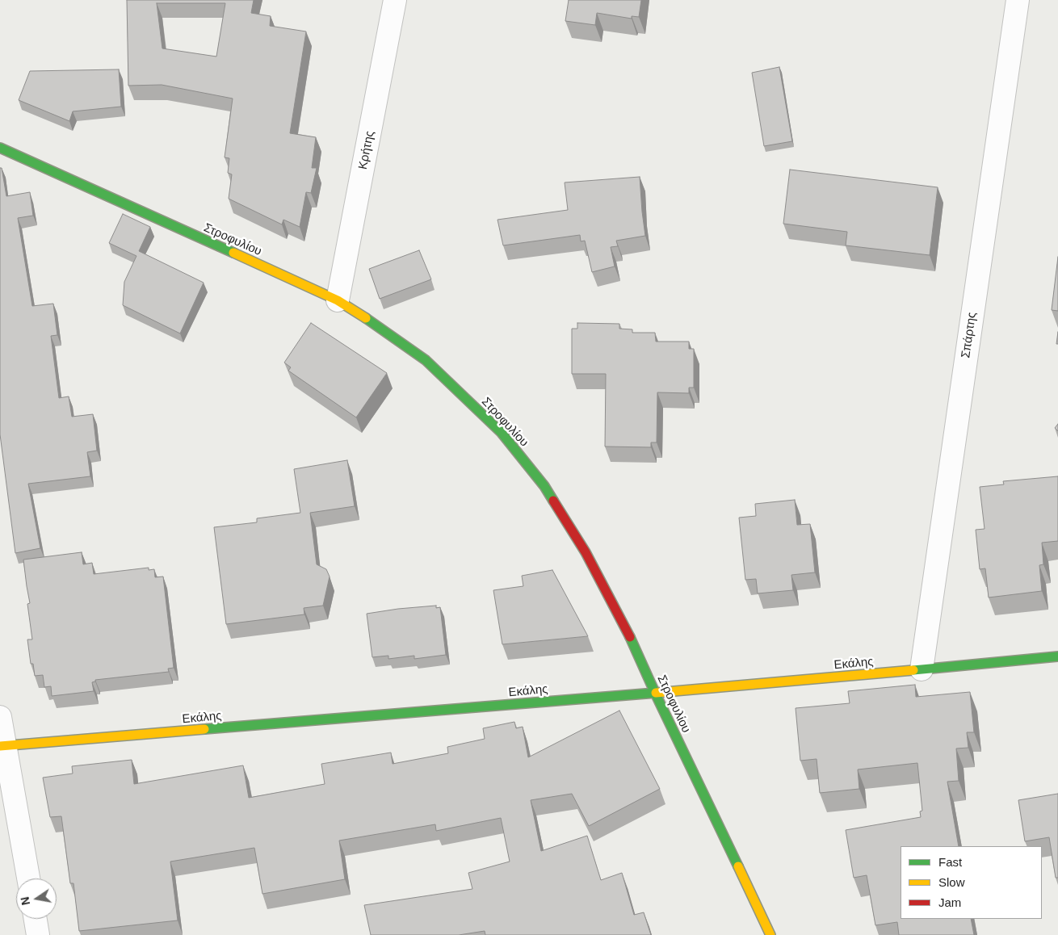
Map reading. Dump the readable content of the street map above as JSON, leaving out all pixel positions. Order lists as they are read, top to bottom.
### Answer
{
  "streets": {
    "street": [
      "Κρήτης",
      "Στροφυλίου",
      "Σπάρτης",
      "Εκάλης"
    ]
  },
  "crossings": [
    ["Κρήτης", "Στροφυλίου"],
    ["Στροφυλίου", "Εκάλης"],
    ["Σπάρτης", "Εκάλης"]
  ],
  "legend": ["Fast", "Slow", "Jam"],
  "north": "left"
}
